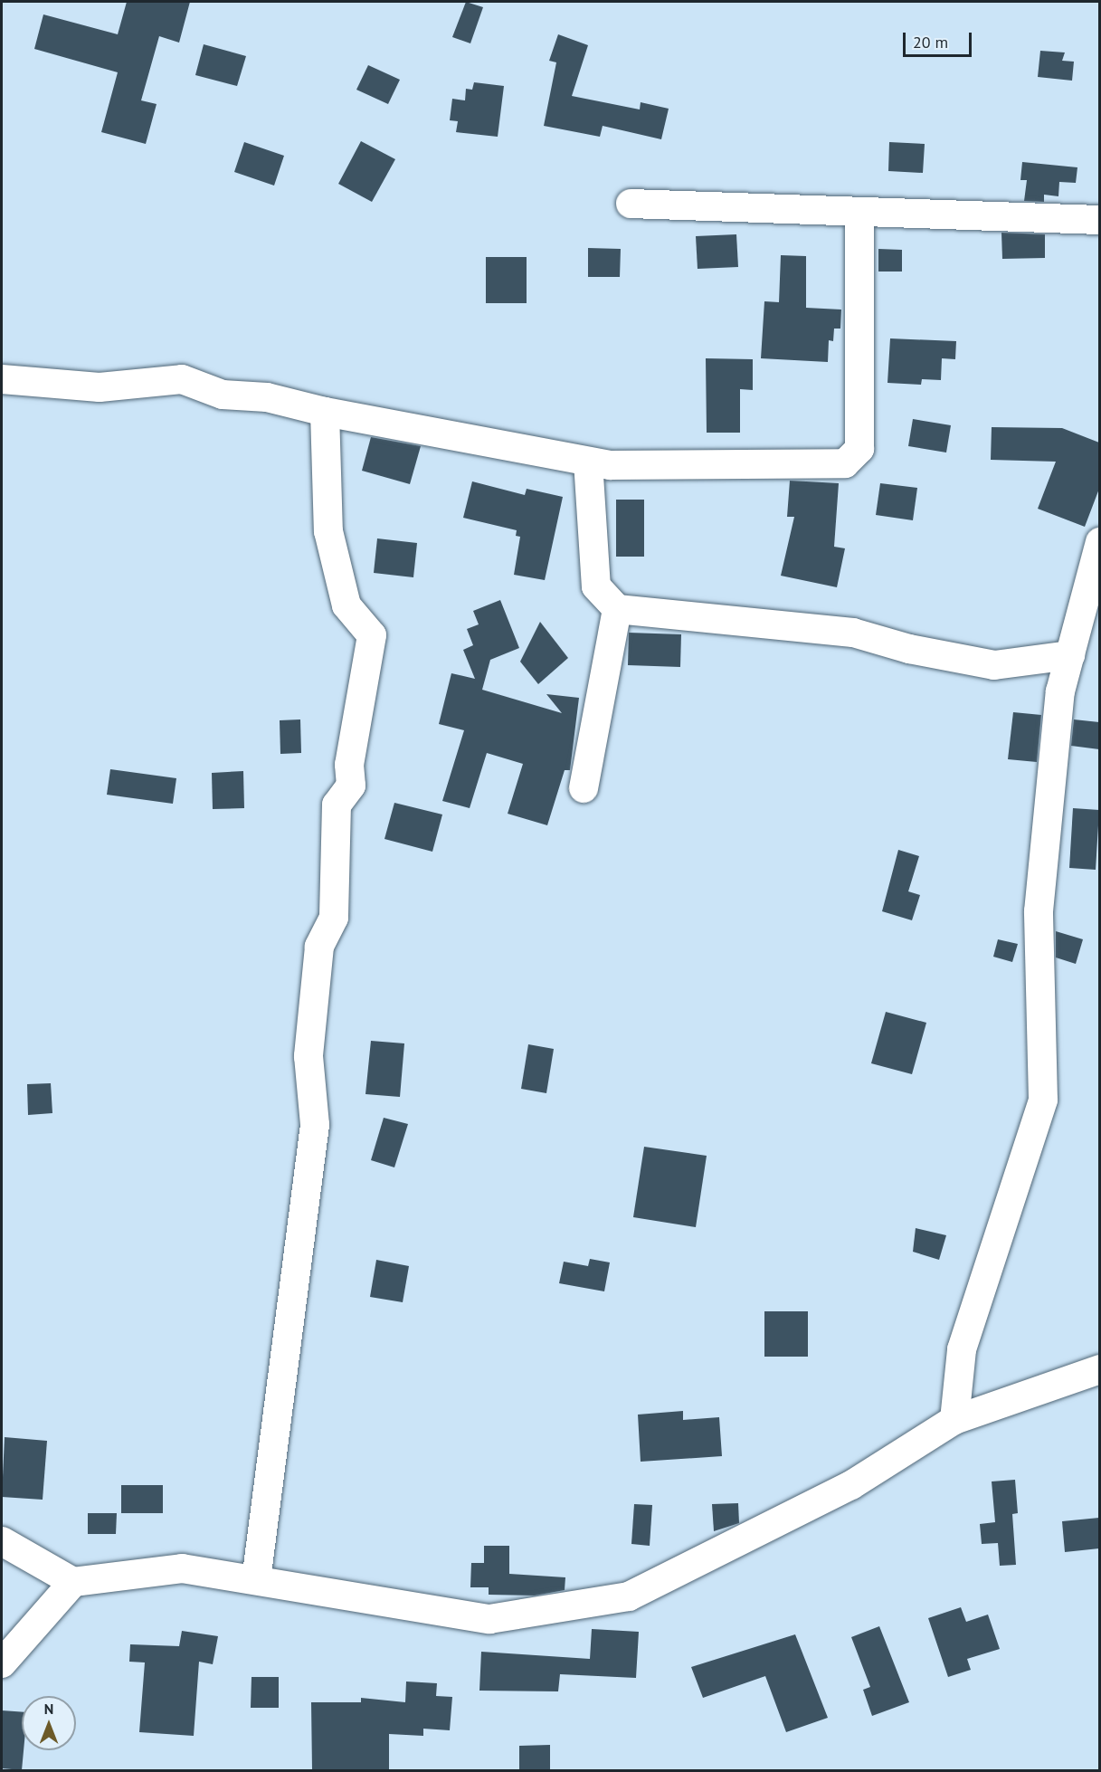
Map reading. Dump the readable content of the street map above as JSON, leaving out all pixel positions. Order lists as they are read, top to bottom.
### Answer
{
  "scale_bar": "20 m",
  "north": "top"
}
